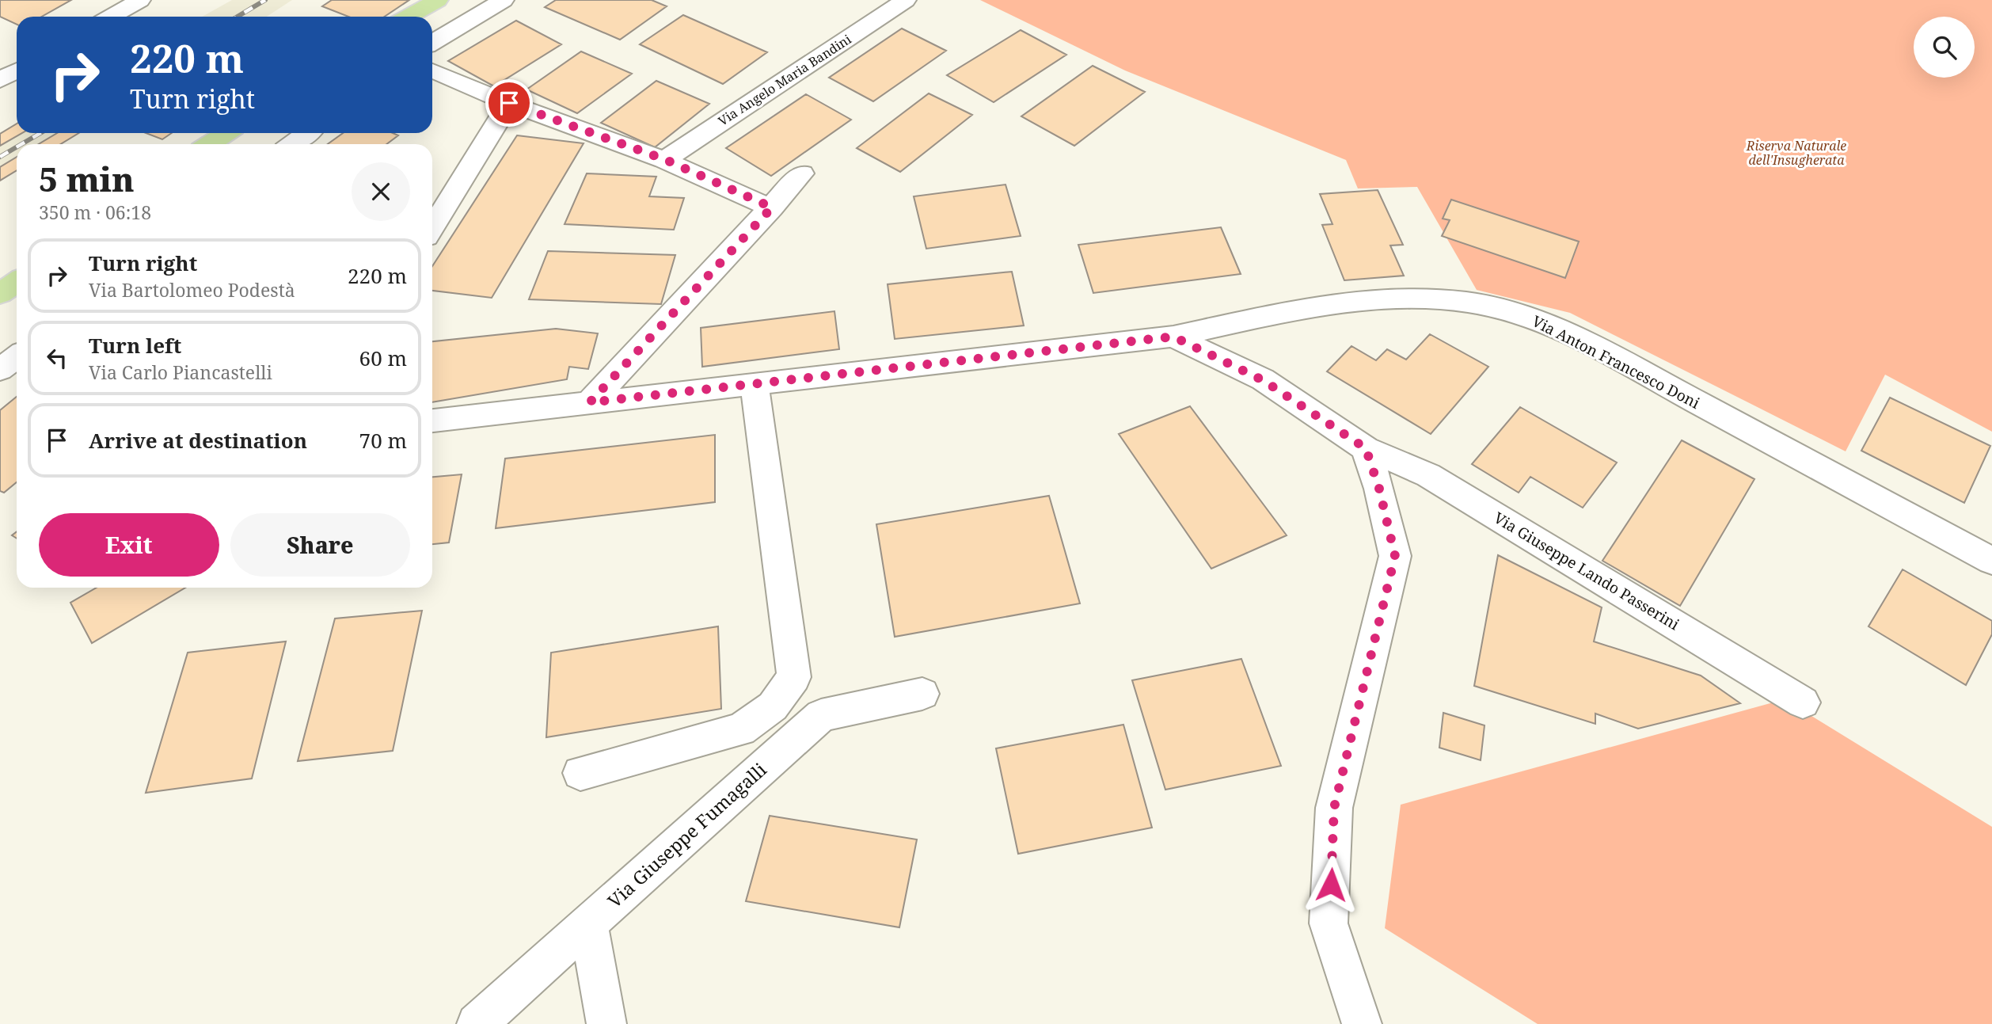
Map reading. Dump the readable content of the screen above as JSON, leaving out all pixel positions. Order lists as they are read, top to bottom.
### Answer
{
  "streets": {
    "street": [
      "Via Angelo Maria Bandini",
      "Via Anton Francesco Doni",
      "Via Giuseppe Lando Passerini",
      "Via Giuseppe Fumagalli"
    ]
  },
  "crossings": [
    ["Via Anton Francesco Doni", "Via Giuseppe Lando Passerini"]
  ],
  "parks": ["Riserva Naturale dell'Insugherata"],
  "page": {
    "turn": ["220 m", "Turn right"],
    "heading": ["5 min", "350 m · 06:18"],
    "list": [
      {
        "name": "Turn right",
        "note": "Via Bartolomeo Podestà",
        "value": "220 m"
      },
      {
        "name": "Turn left",
        "note": "Via Carlo Piancastelli",
        "value": "60 m"
      },
      {
        "name": "Arrive at destination",
        "value": "70 m"
      }
    ],
    "buttons": ["Exit", "Share"]
  }
}
